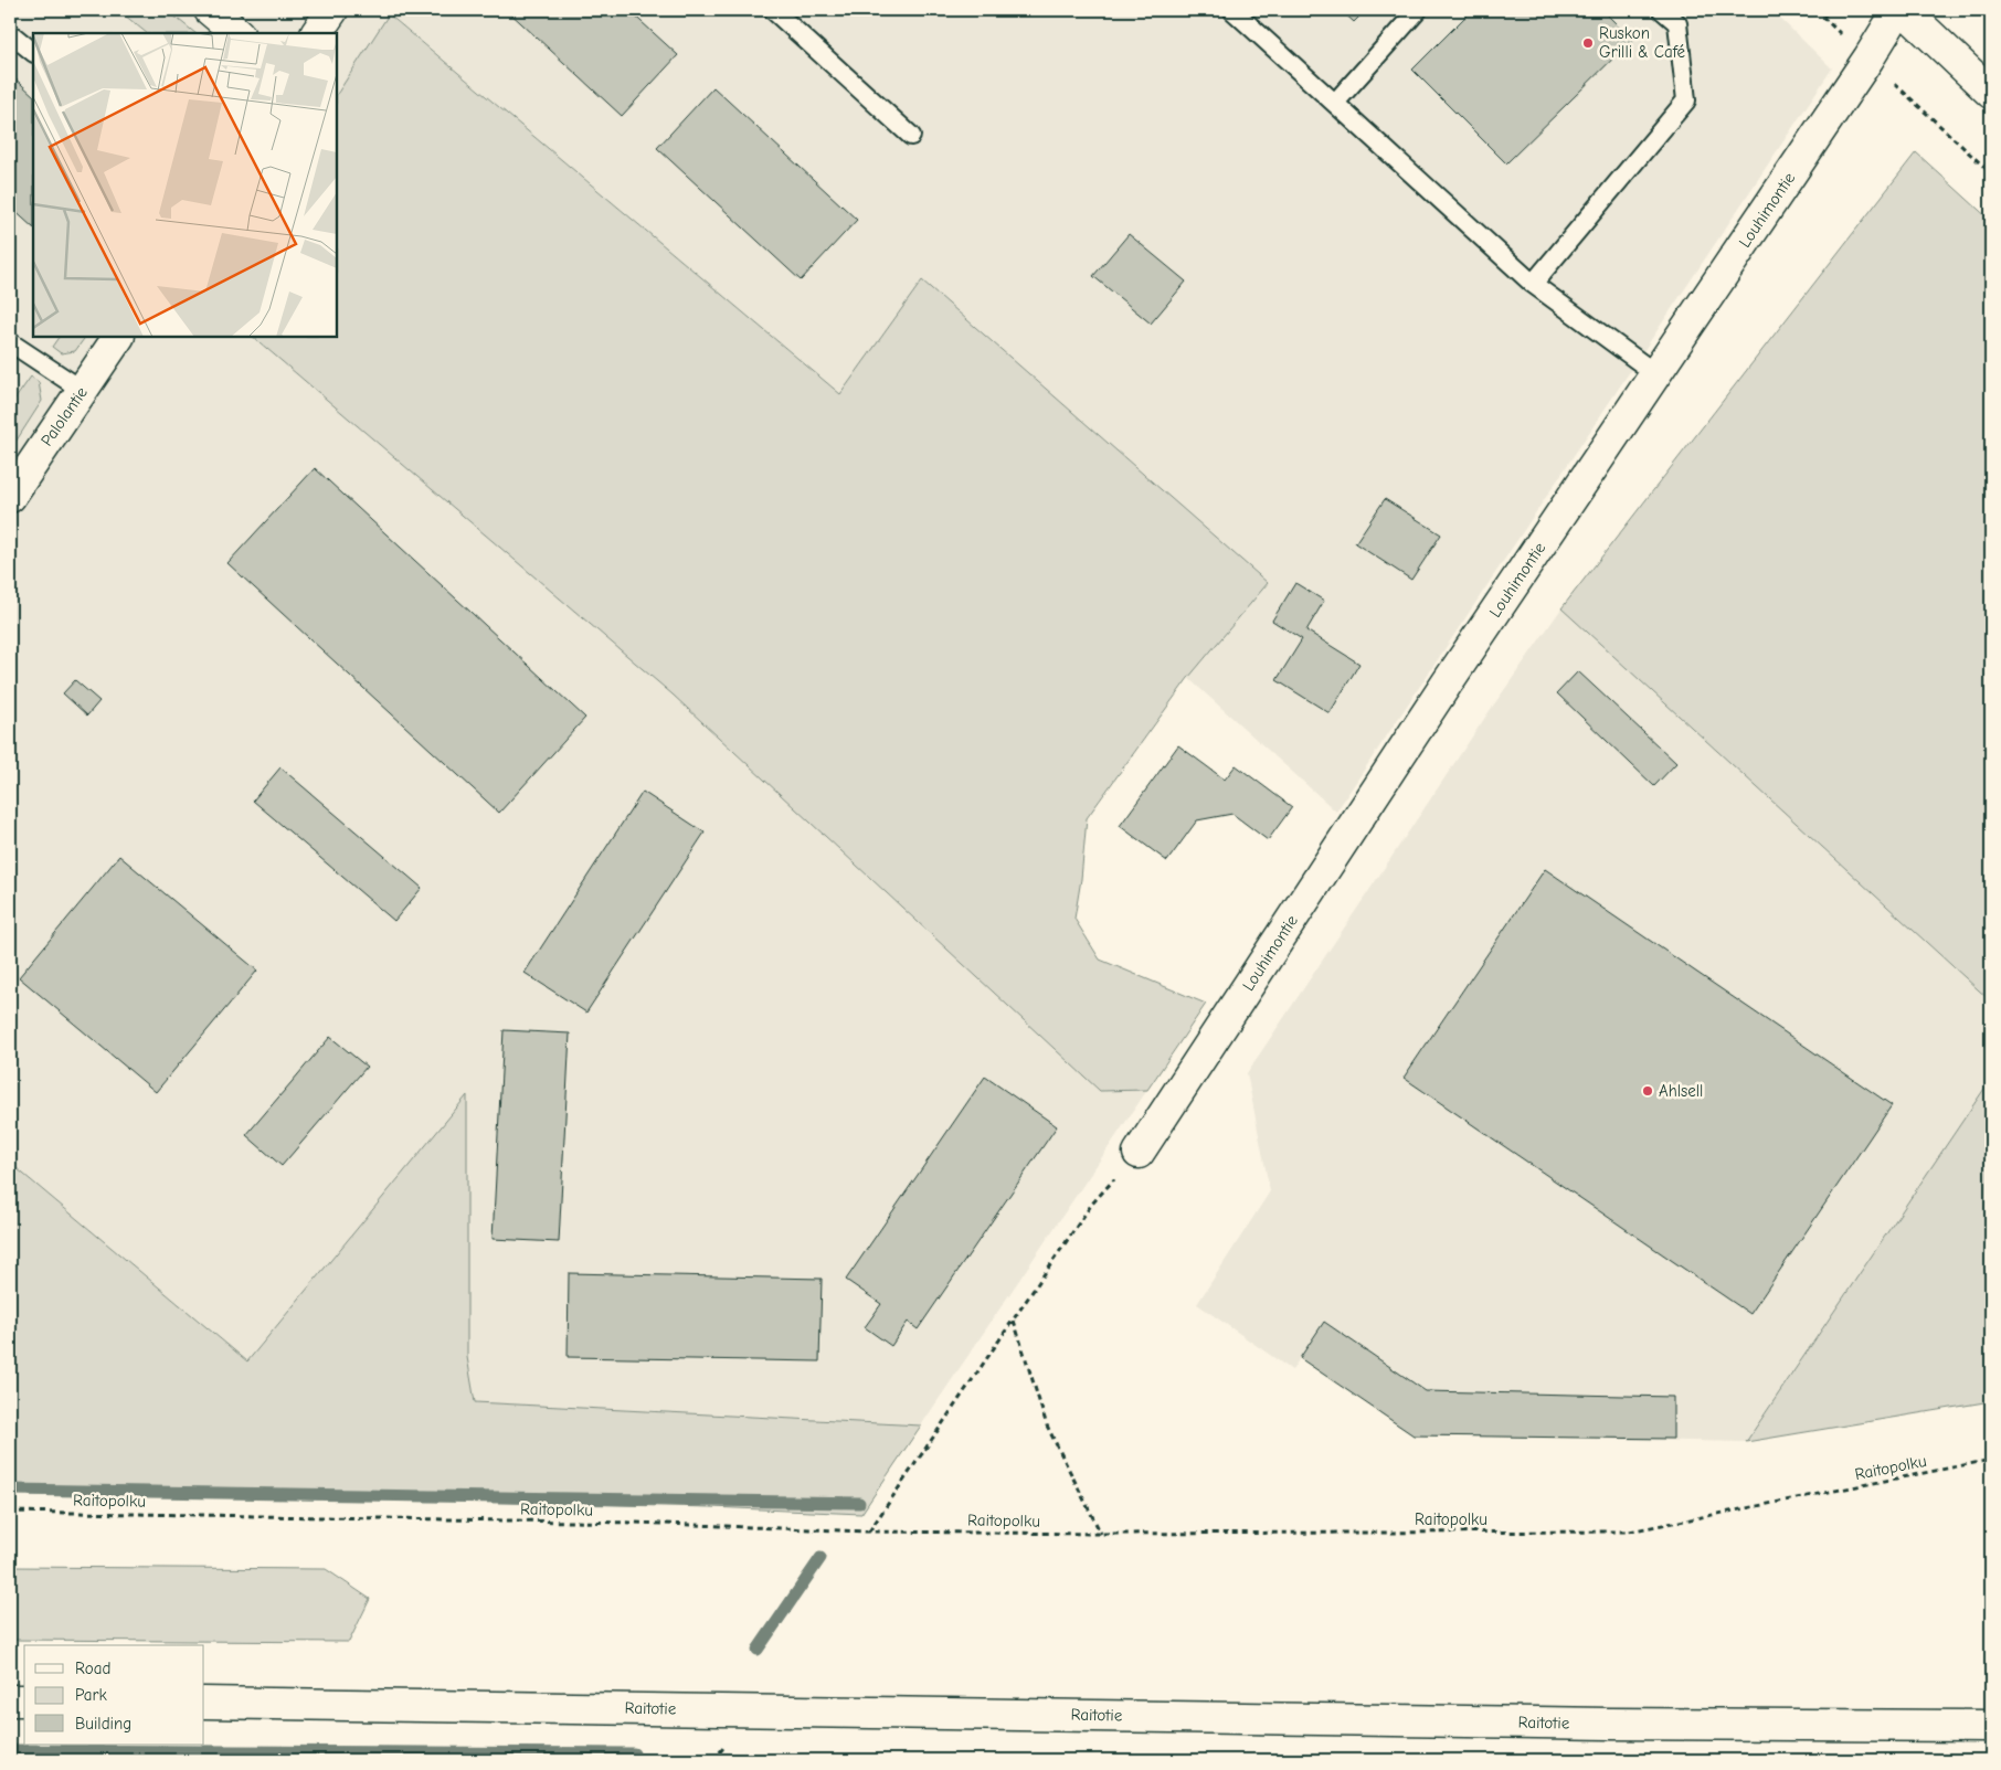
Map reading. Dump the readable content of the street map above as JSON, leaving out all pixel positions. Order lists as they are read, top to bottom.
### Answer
{
  "streets": {
    "main road": ["Louhimontie", "Palolantie", "Raitotie"],
    "path": ["Raitopolku"]
  },
  "places": ["Ruskon Grilli & Café", "Ahlsell"],
  "legend": ["Road", "Park", "Building"]
}
